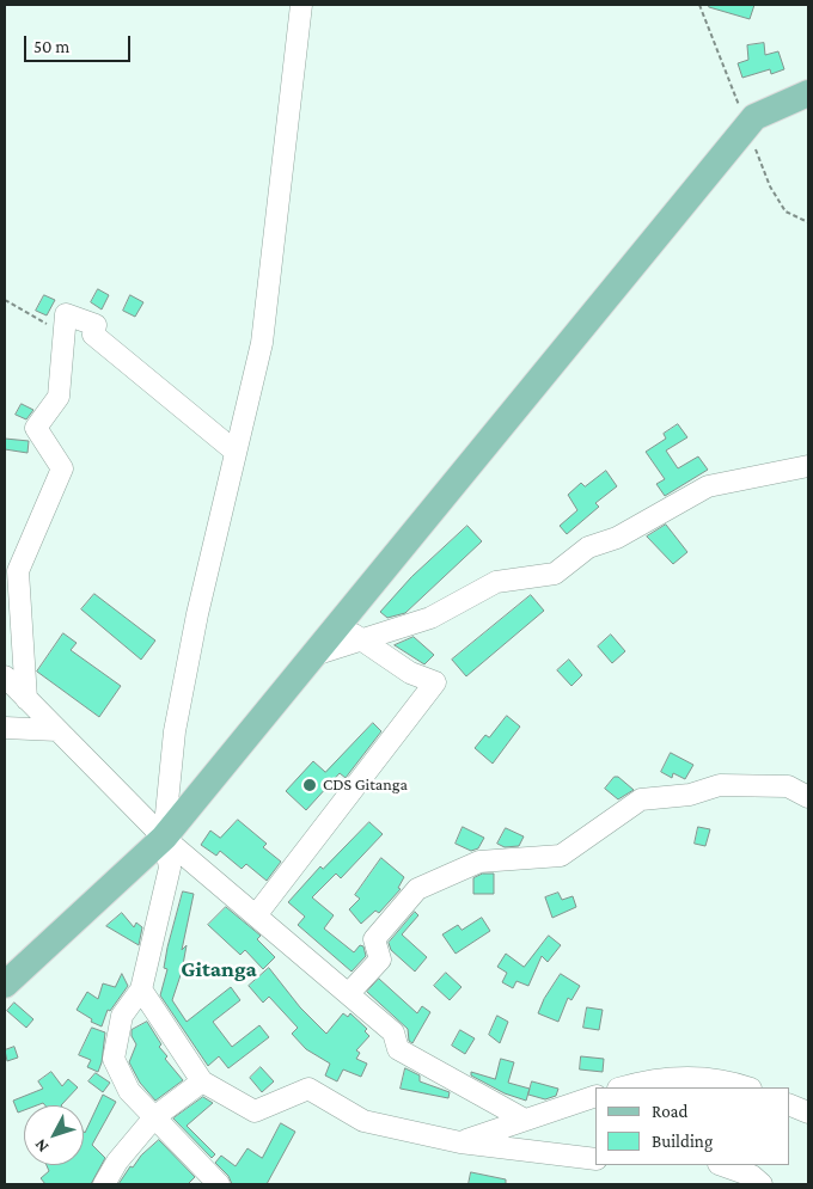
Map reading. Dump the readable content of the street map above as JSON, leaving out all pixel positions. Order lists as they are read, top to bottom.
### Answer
{
  "districts": ["Gitanga"],
  "places": ["CDS Gitanga"],
  "legend": ["Road", "Building"],
  "scale_bar": "50 m",
  "north": "bottom left"
}
